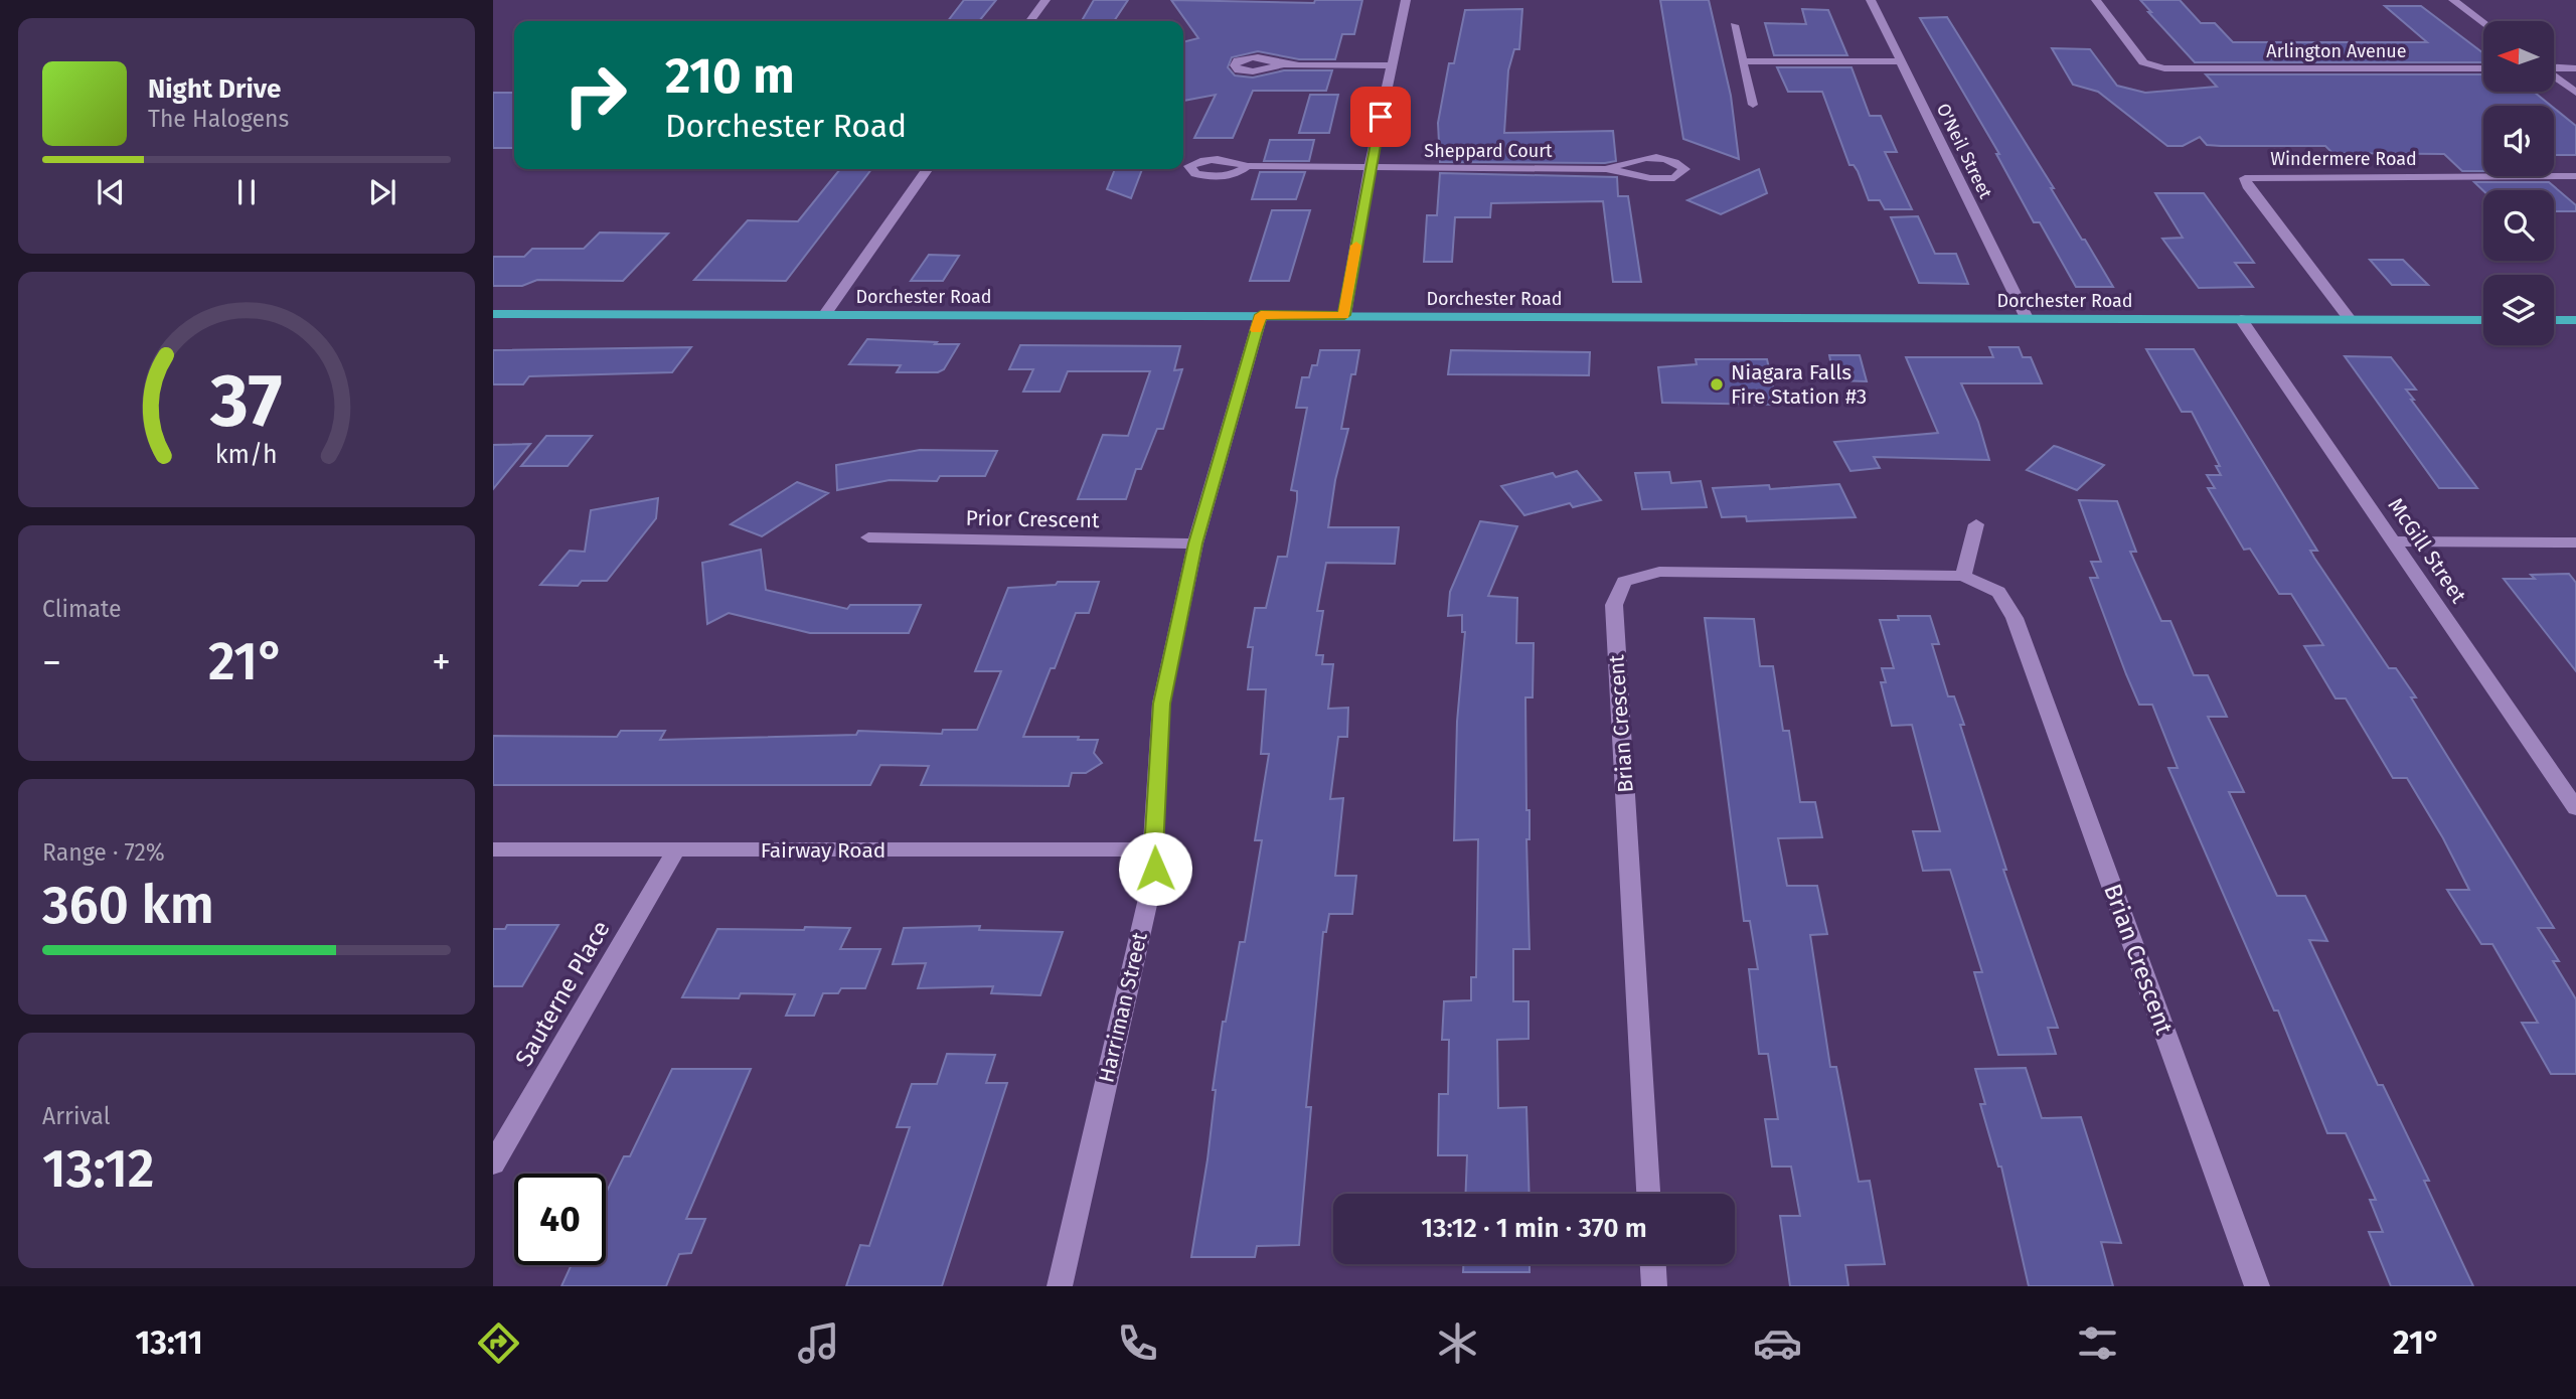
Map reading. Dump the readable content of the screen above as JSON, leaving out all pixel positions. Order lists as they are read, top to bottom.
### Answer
{
  "streets": {
    "main road": ["Dorchester Road"],
    "street": [
      "Arlington Avenue",
      "Sheppard Court",
      "O'Neil Street",
      "Windermere Road",
      "Prior Crescent",
      "McGill Street",
      "Brian Crescent",
      "Fairway Road",
      "Sauterne Place",
      "Harriman Street"
    ]
  },
  "crossings": [
    ["O'Neil Street", "Dorchester Road"],
    ["Windermere Road", "Dorchester Road"],
    ["Dorchester Road", "McGill Street"],
    ["Dorchester Road", "Harriman Street"],
    ["Prior Crescent", "Harriman Street"],
    ["Fairway Road", "Sauterne Place"],
    ["Fairway Road", "Harriman Street"]
  ],
  "places": ["Niagara Falls Fire Station #3"],
  "north": "left",
  "page": {
    "turn": ["210 m", "Dorchester Road"],
    "song": ["Night Drive", "The Halogens"],
    "tile": [
      "Climate",
      ["Range · 72%", "360 km"],
      ["Arrival", "13:12"]
    ],
    "heat": ["−", "21°", "+"],
    "limit": "40",
    "trip": "13:12 · 1 min · 370 m",
    "tabs": ["13:11", "21°"],
    "gauge": ["37", "km/h"]
  }
}
